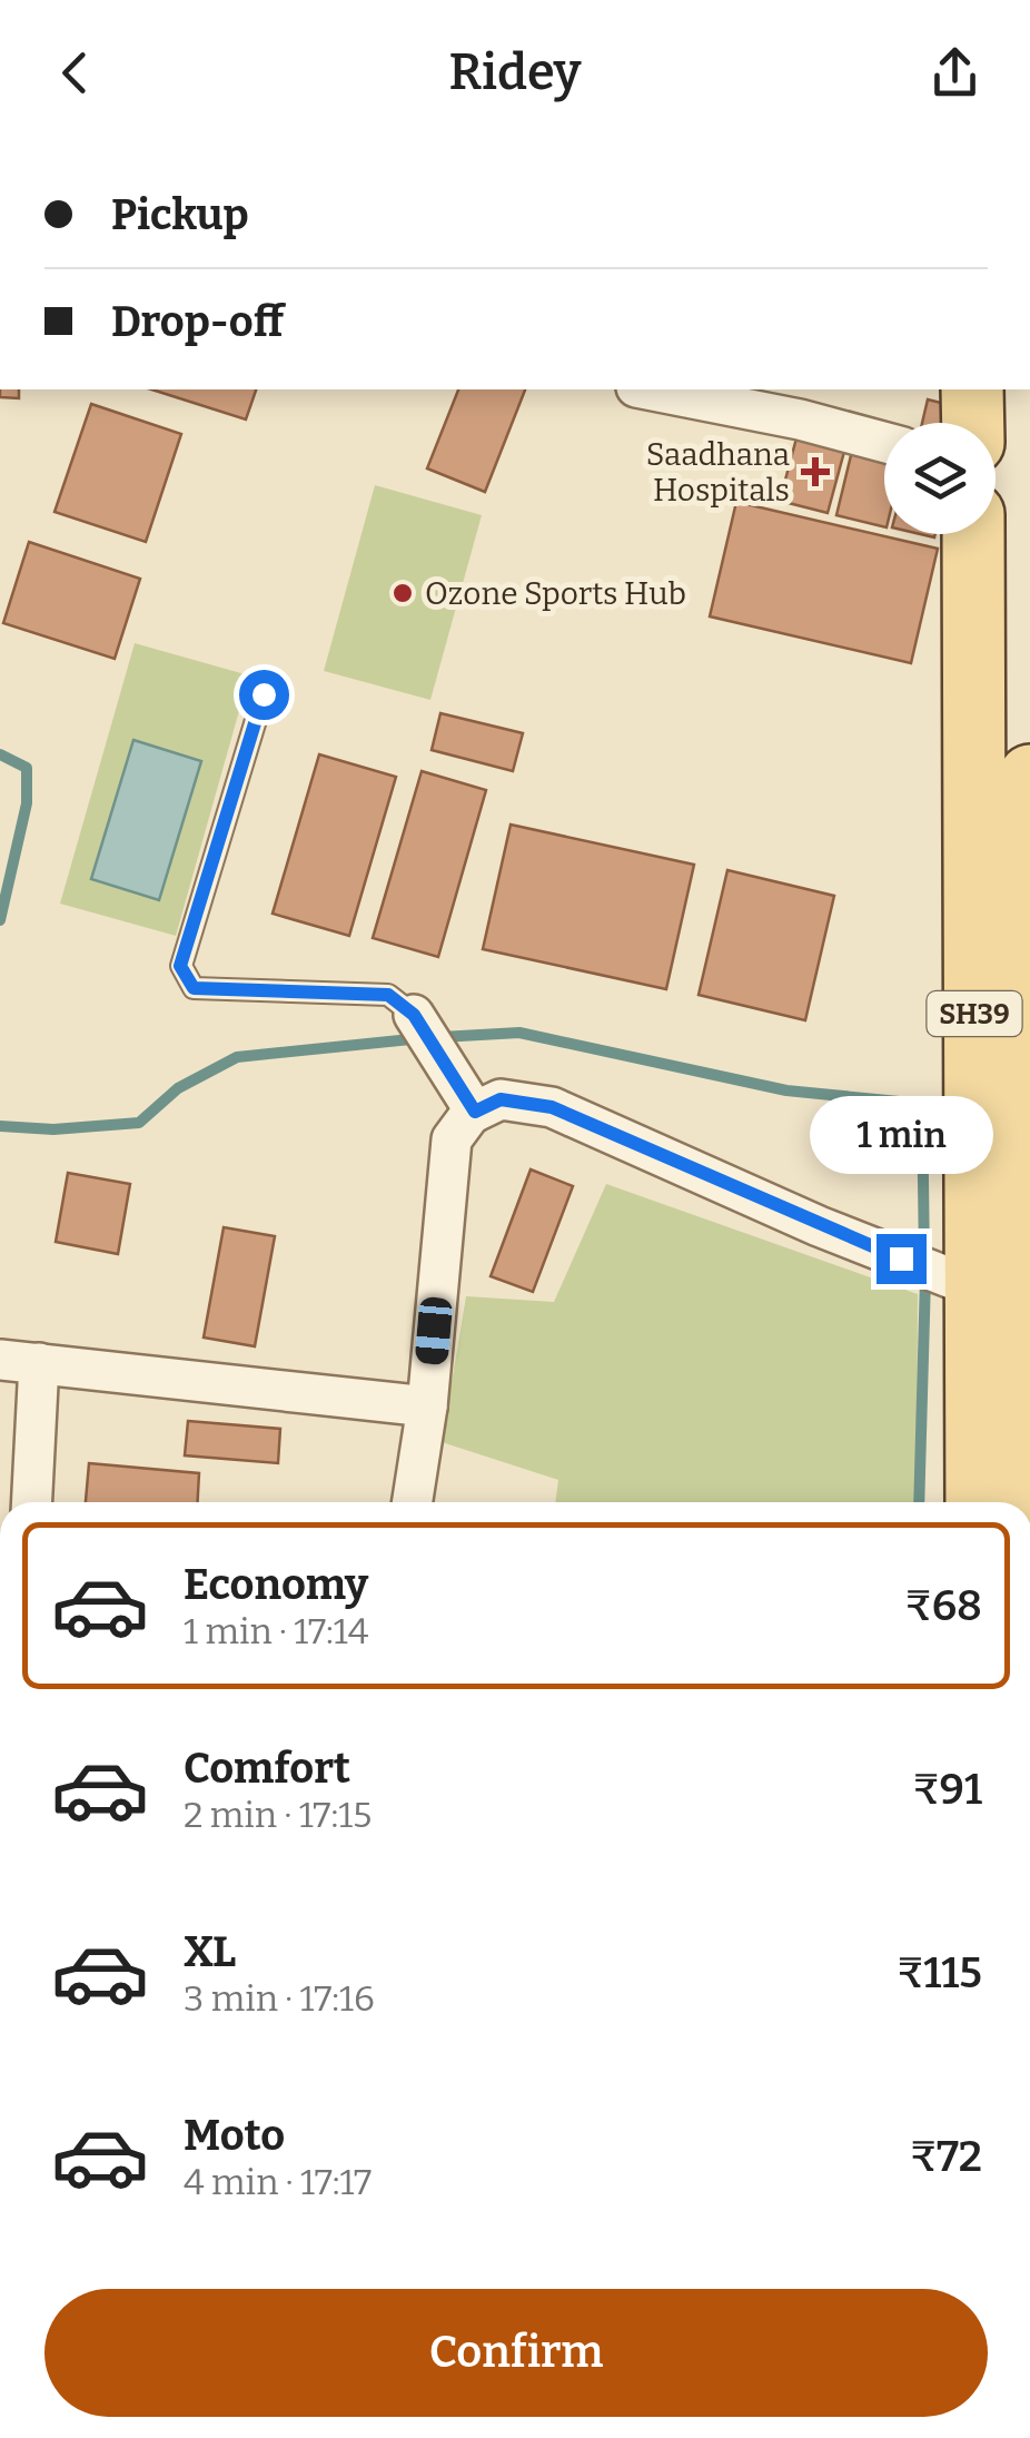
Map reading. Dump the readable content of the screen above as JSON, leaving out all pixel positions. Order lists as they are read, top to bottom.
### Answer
{
  "streets": {
    "main road": ["SH39"]
  },
  "places": {
    "health": ["Saadhana Hospitals"],
    "other": ["Ozone Sports Hub"]
  },
  "page": {
    "header": "Ridey",
    "banner": ["Pickup", "Drop-off"],
    "bubble": "1 min",
    "list": [
      {
        "name": "Economy",
        "note": "1 min · 17:14",
        "value": "₹68"
      },
      {
        "name": "Comfort",
        "note": "2 min · 17:15",
        "value": "₹91"
      },
      {
        "name": "XL",
        "note": "3 min · 17:16",
        "value": "₹115"
      },
      {
        "name": "Moto",
        "note": "4 min · 17:17",
        "value": "₹72"
      }
    ],
    "buttons": "Confirm"
  }
}
